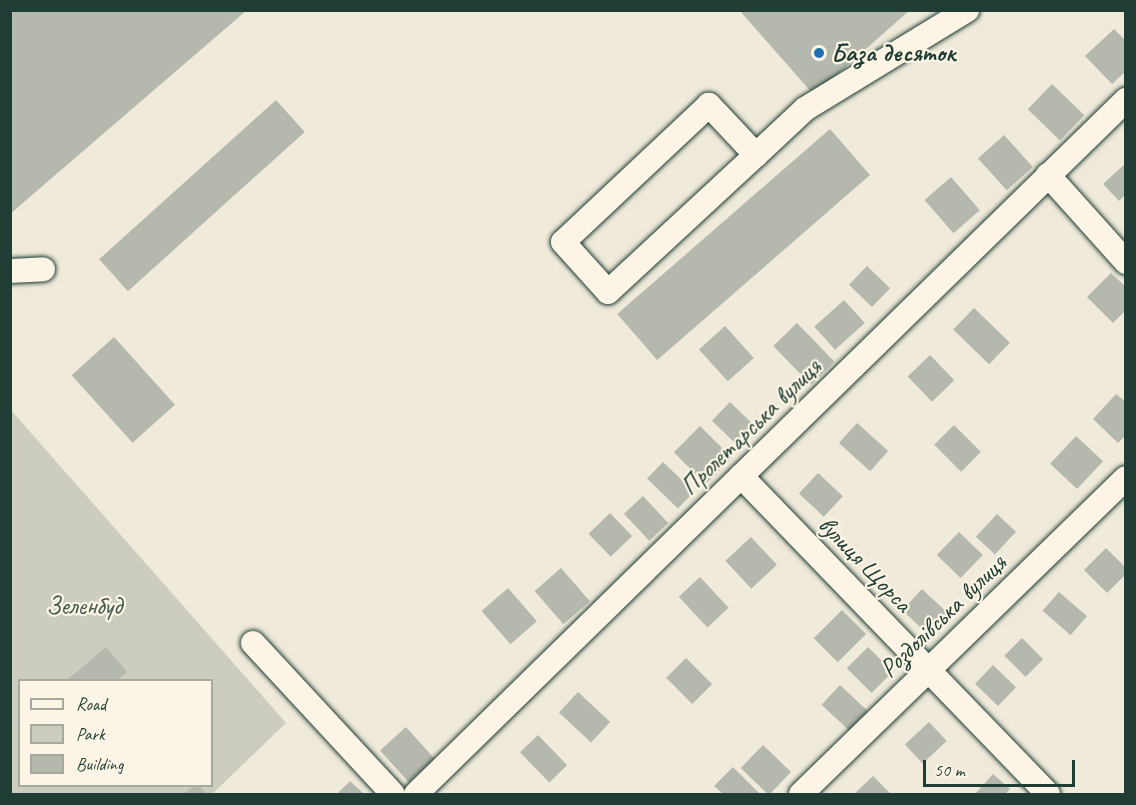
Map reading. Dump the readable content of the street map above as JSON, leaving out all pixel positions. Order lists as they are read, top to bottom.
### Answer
{
  "streets": {
    "street": ["Пролетарська вулиця", "вулиця Щорса", "Роздолівська вулиця"]
  },
  "crossings": [
    ["Пролетарська вулиця", "вулиця Щорса"],
    ["вулиця Щорса", "Роздолівська вулиця"]
  ],
  "parks": ["Зеленбуд"],
  "places": ["База десяток"],
  "legend": ["Road", "Park", "Building"],
  "scale_bar": "50 m"
}
